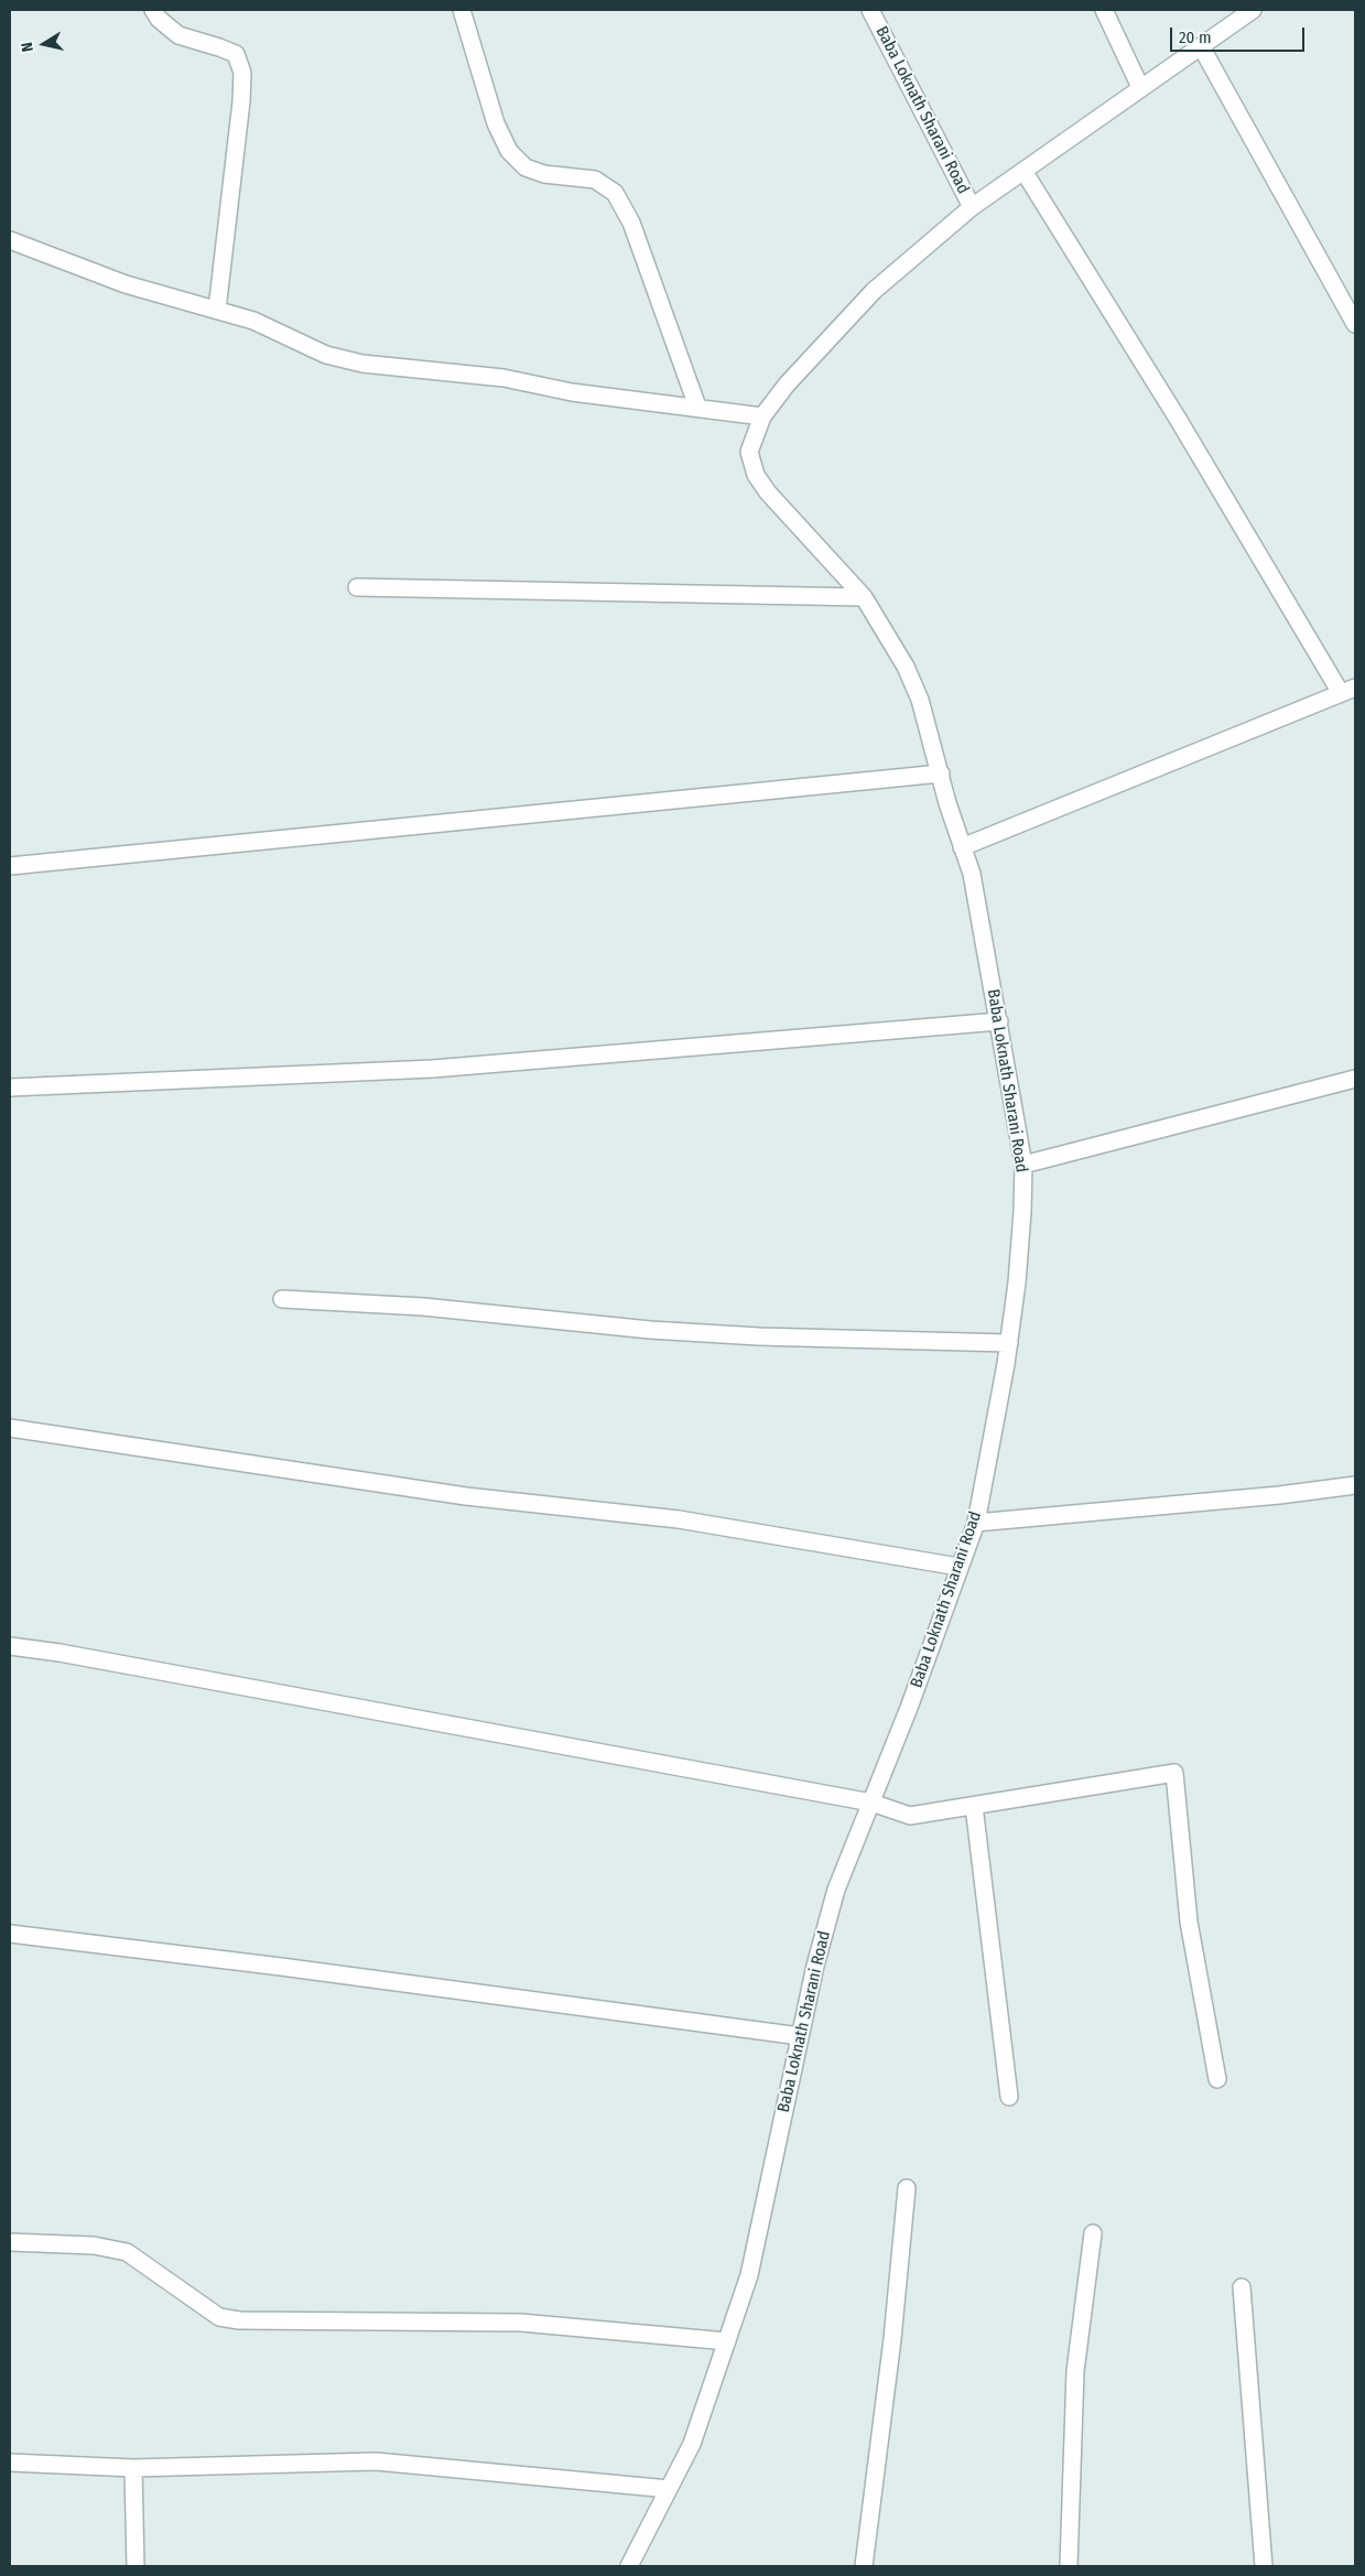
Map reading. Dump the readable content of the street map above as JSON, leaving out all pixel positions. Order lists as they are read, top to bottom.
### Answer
{
  "streets": {
    "street": ["Baba Loknath Sharani Road"]
  },
  "scale_bar": "20 m",
  "north": "left"
}
